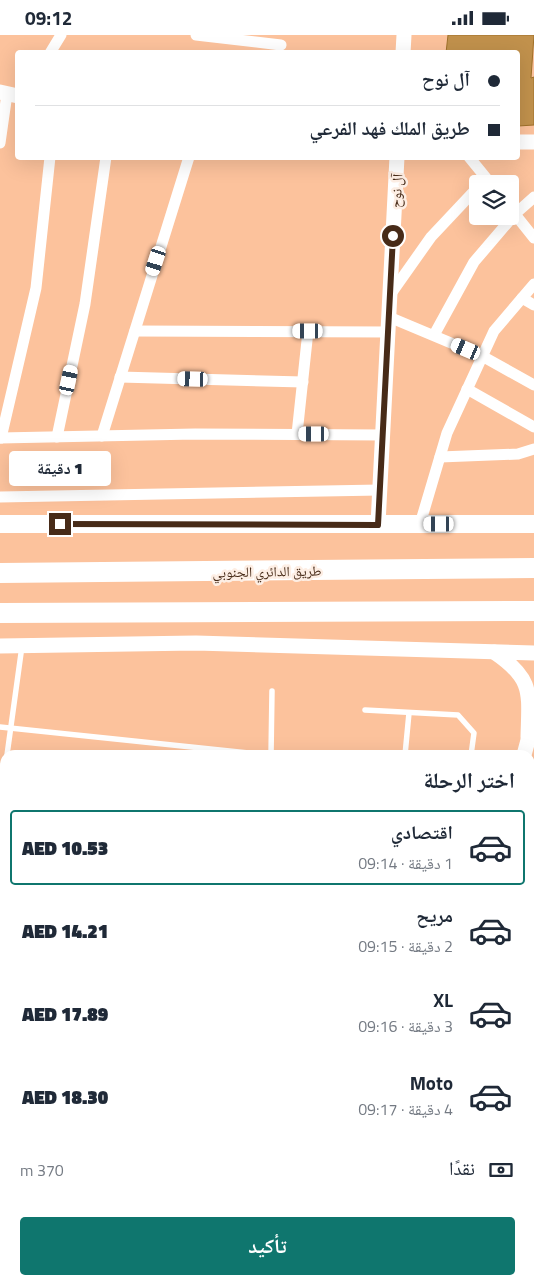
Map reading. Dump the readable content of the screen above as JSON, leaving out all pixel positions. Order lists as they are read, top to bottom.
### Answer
{
  "streets": {
    "highway": ["طريق الدائري الجنوبي"],
    "main road": ["آل نوح"]
  },
  "page": {
    "status": "09:12",
    "banner": ["آل نوح", "طريق الملك فهد الفرعي"],
    "bubble": "1 دقيقة",
    "heading": "اختر الرحلة",
    "list": [
      {
        "name": "اقتصادي",
        "note": "1 دقيقة · 09:14",
        "value": "AED 10.53"
      },
      {
        "name": "مريح",
        "note": "2 دقيقة · 09:15",
        "value": "AED 14.21"
      },
      {
        "name": "XL",
        "note": "3 دقيقة · 09:16",
        "value": "AED 17.89"
      },
      {
        "name": "Moto",
        "note": "4 دقيقة · 09:17",
        "value": "AED 18.30"
      }
    ],
    "pay": ["نقدًا", "370 m"],
    "buttons": "تأكيد"
  }
}
